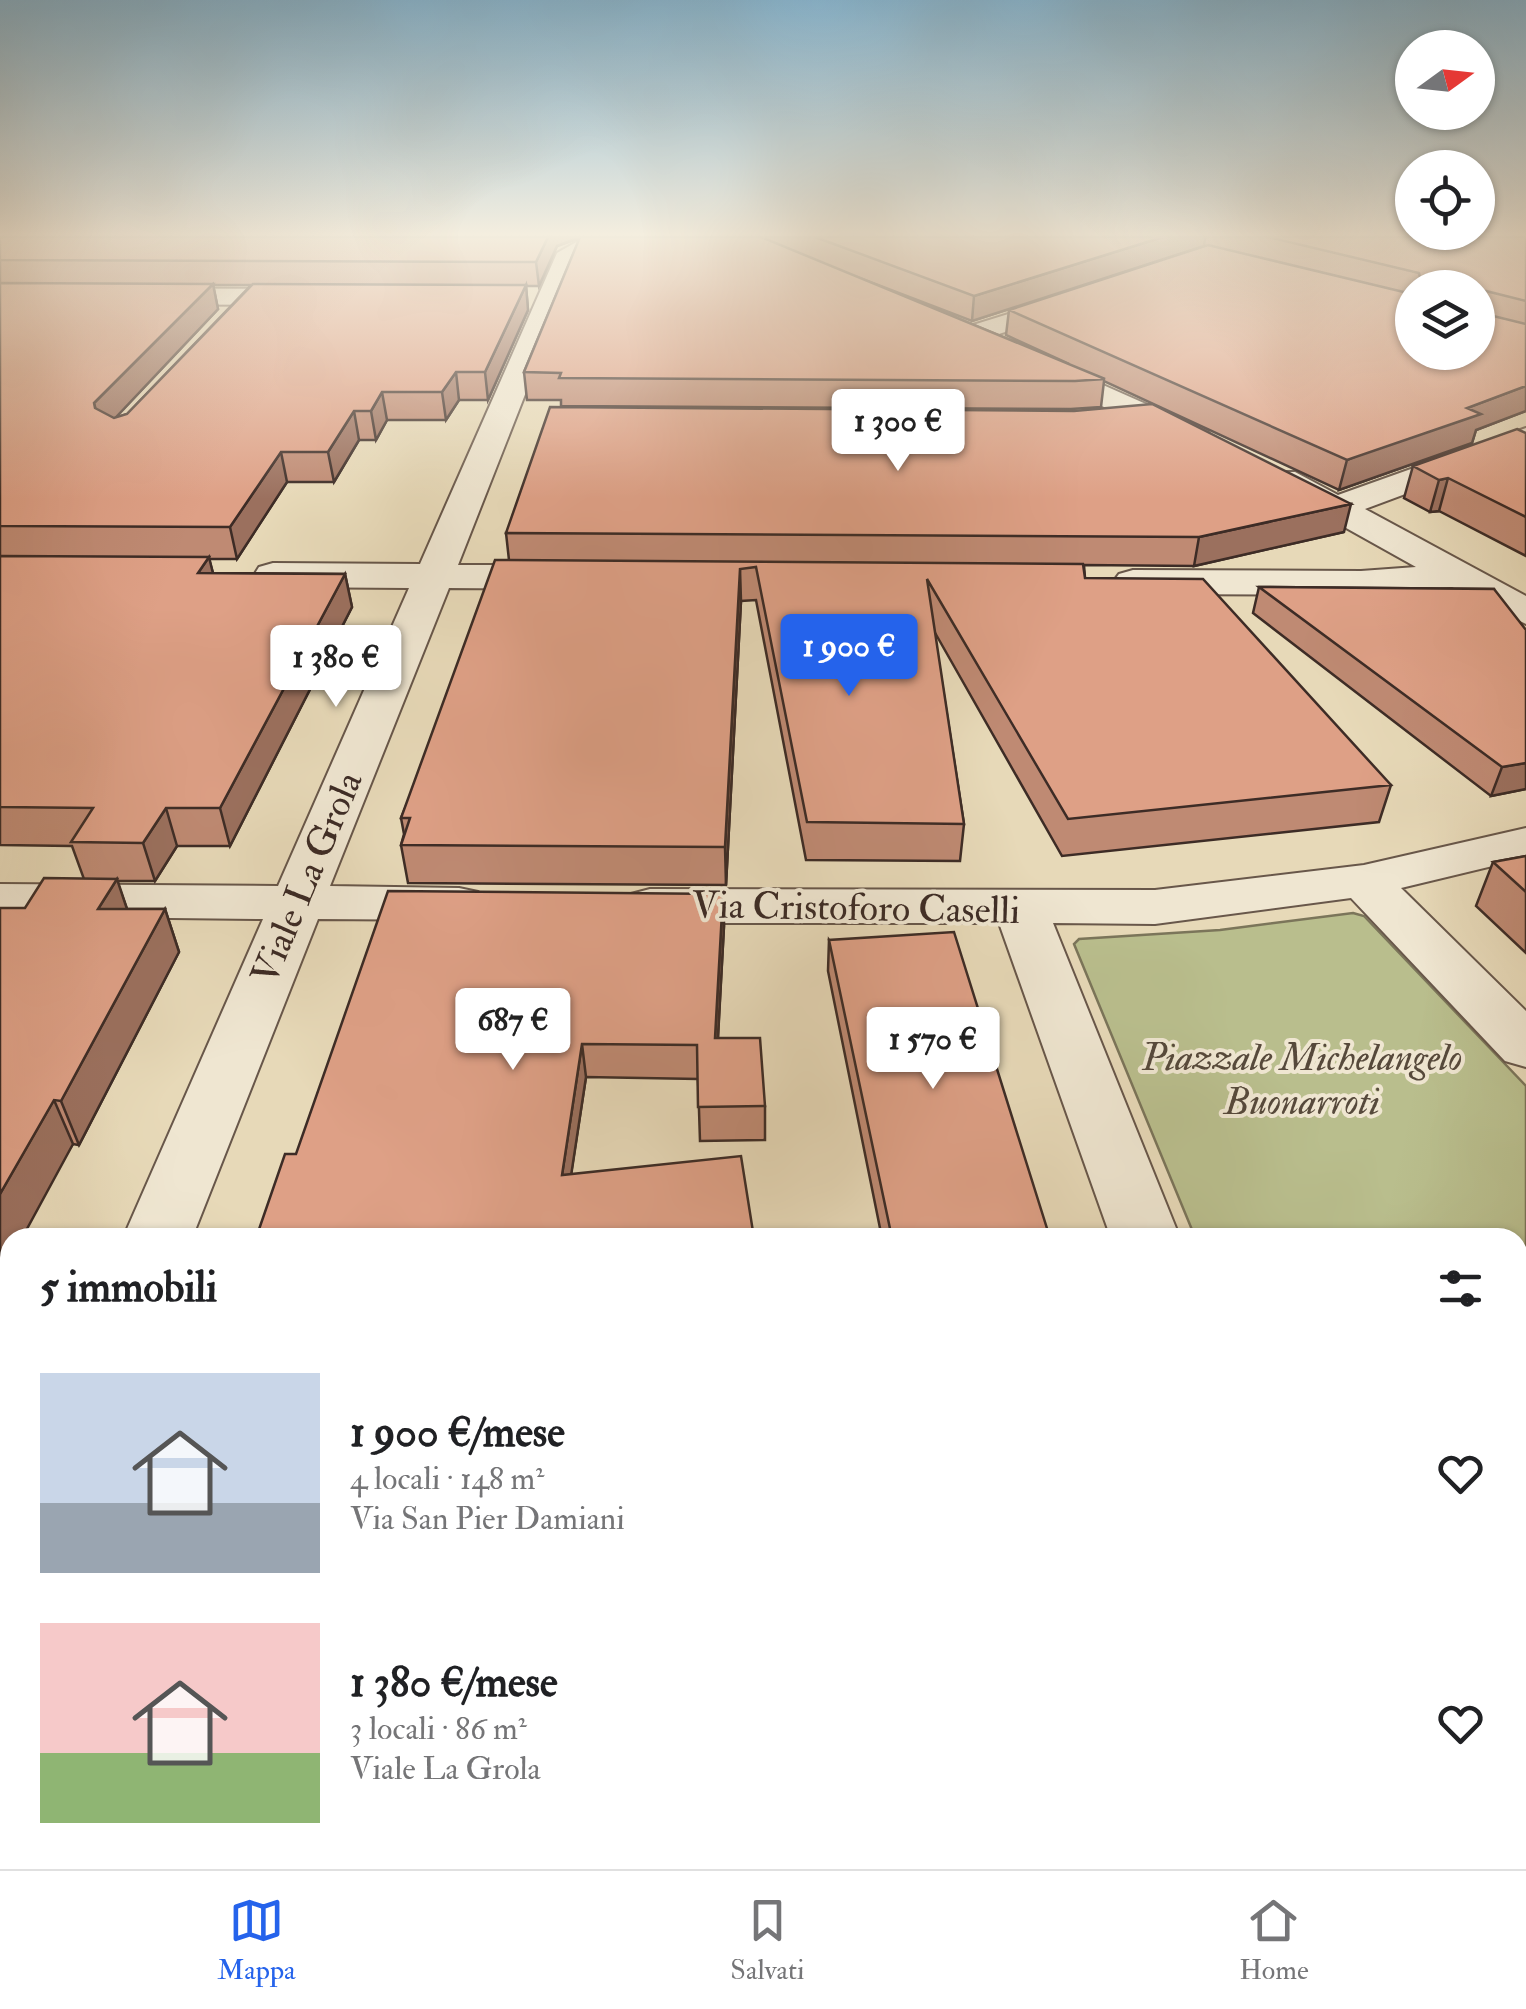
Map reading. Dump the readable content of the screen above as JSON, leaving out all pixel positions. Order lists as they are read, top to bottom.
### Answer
{
  "streets": {
    "street": ["Viale La Grola", "Via Cristoforo Caselli"]
  },
  "parks": ["Piazzale Michelangelo Buonarroti"],
  "north": "right",
  "page": {
    "price": [
      "1 300 €",
      "1 900 €",
      "1 380 €",
      "687 €",
      "1 570 €"
    ],
    "heading": "5 immobili",
    "list": [
      {
        "name": "1 900 €/mese",
        "note": "4 locali · 148 m² · Via San Pier Damiani"
      },
      {
        "name": "1 380 €/mese",
        "note": "3 locali · 86 m² · Viale La Grola"
      }
    ],
    "tabs": ["Mappa", "Salvati", "Home"]
  }
}
